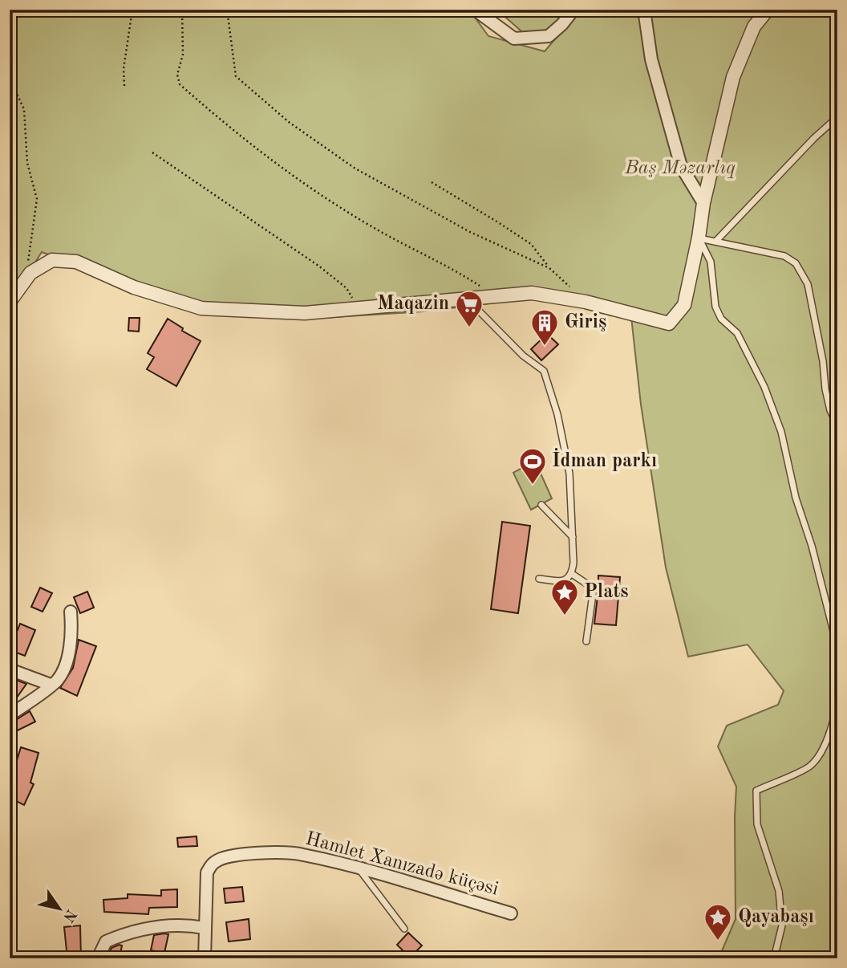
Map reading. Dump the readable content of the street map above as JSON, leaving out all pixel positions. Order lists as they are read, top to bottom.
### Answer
{
  "streets": {
    "street": ["Hamlet Xanızadə küçəsi"]
  },
  "parks": ["Baş Məzarlıq"],
  "places": {
    "supermarket": ["Maqazin"],
    "building": ["Giriş"],
    "sports": ["İdman parkı"],
    "place": ["Plats", "Qayabaşı"]
  },
  "north": "bottom right"
}
